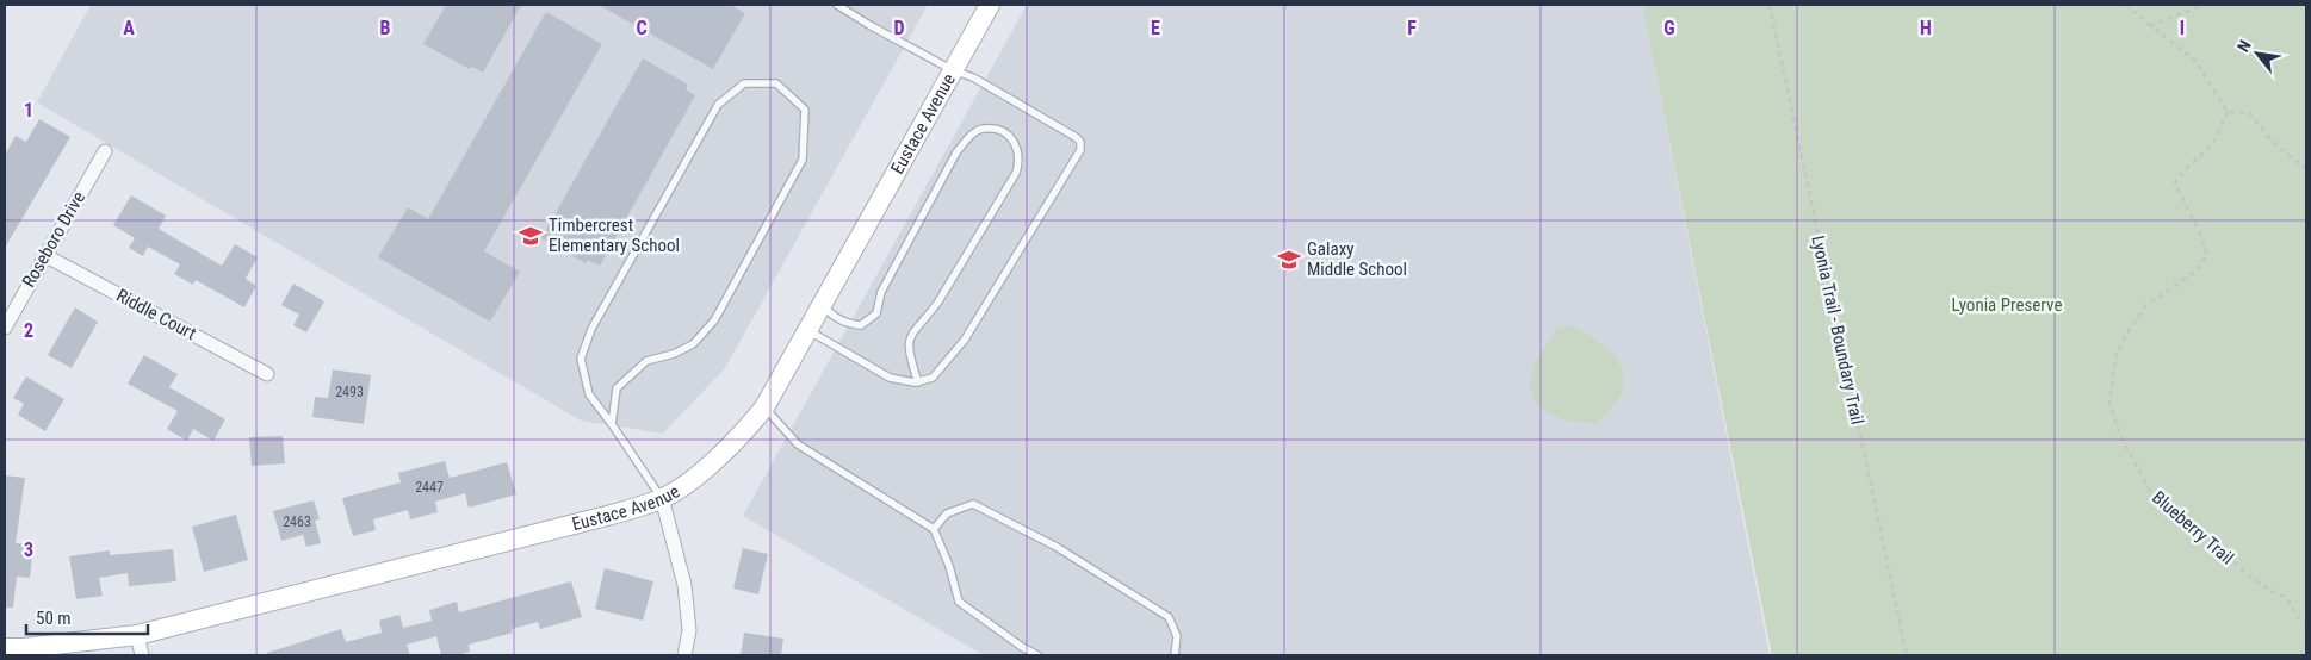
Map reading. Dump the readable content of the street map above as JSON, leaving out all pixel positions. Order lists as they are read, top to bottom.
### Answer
{
  "streets": {
    "street": ["Eustace Avenue", "Roseboro Drive", "Riddle Court"],
    "path": ["Lyonia Trail - Boundary Trail", "Blueberry Trail"]
  },
  "crossings": [
    ["Roseboro Drive", "Riddle Court"]
  ],
  "parks": ["Lyonia Preserve"],
  "places": {
    "school or university": ["Timbercrest Elementary School", "Galaxy Middle School"]
  },
  "house_numbers": ["2493", "2447", "2463"],
  "scale_bar": "50 m",
  "north": "top left",
  "grid": {
    "columns": [
      "A",
      "B",
      "C",
      "D",
      "E",
      "F",
      "G",
      "H",
      "I"
    ],
    "rows": ["1", "2", "3"]
  }
}
